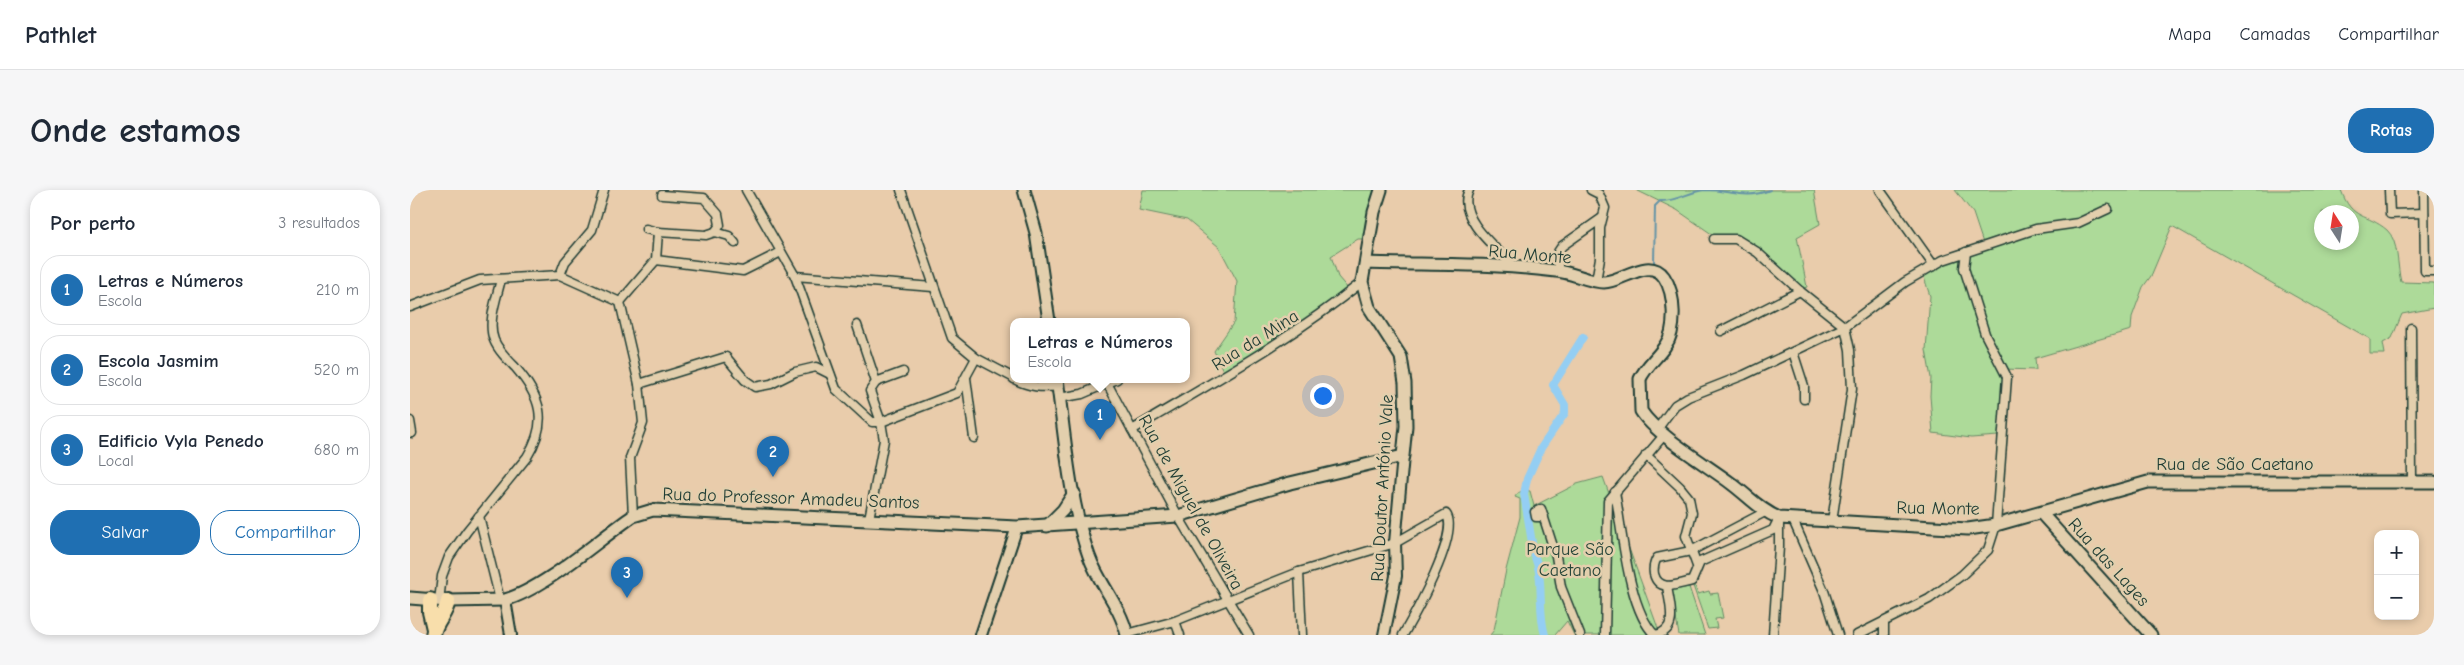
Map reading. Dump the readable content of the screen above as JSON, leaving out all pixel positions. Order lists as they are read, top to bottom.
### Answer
{
  "streets": {
    "main road": [
      "Rua Monte",
      "Rua de São Caetano",
      "Rua Doutor António Vale",
      "Rua do Professor Amadeu Santos",
      "Rua das Lages"
    ],
    "street": ["Rua da Mina", "Rua de Miguel de Oliveira"]
  },
  "crossings": [
    ["Rua Monte", "Rua de São Caetano"],
    ["Rua Monte", "Rua Doutor António Vale"],
    ["Rua Monte", "Rua das Lages"],
    ["Rua da Mina", "Rua Doutor António Vale"],
    ["Rua da Mina", "Rua de Miguel de Oliveira"],
    ["Rua de São Caetano", "Rua das Lages"],
    ["Rua Doutor António Vale", "Rua do Professor Amadeu Santos"],
    ["Rua do Professor Amadeu Santos", "Rua de Miguel de Oliveira"]
  ],
  "parks": ["Parque São Caetano"],
  "north": "top",
  "page": {
    "header": "Pathlet",
    "nav": ["Mapa", "Camadas", "Compartilhar"],
    "buttons": [
      "Rotas",
      ["Salvar", "Compartilhar"]
    ],
    "title": "Onde estamos",
    "heading": ["Por perto", "3 resultados"],
    "list": [
      {
        "mark": "1",
        "name": "Letras e Números",
        "note": "Escola",
        "value": "210 m"
      },
      {
        "mark": "2",
        "name": "Escola Jasmim",
        "note": "Escola",
        "value": "520 m"
      },
      {
        "mark": "3",
        "name": "Edificio Vyla Penedo",
        "note": "Local",
        "value": "680 m"
      }
    ],
    "popup": ["Letras e Números", "Escola"],
    "pins": ["1", "2", "3"],
    "map_buttons": ["+", "−"]
  }
}
